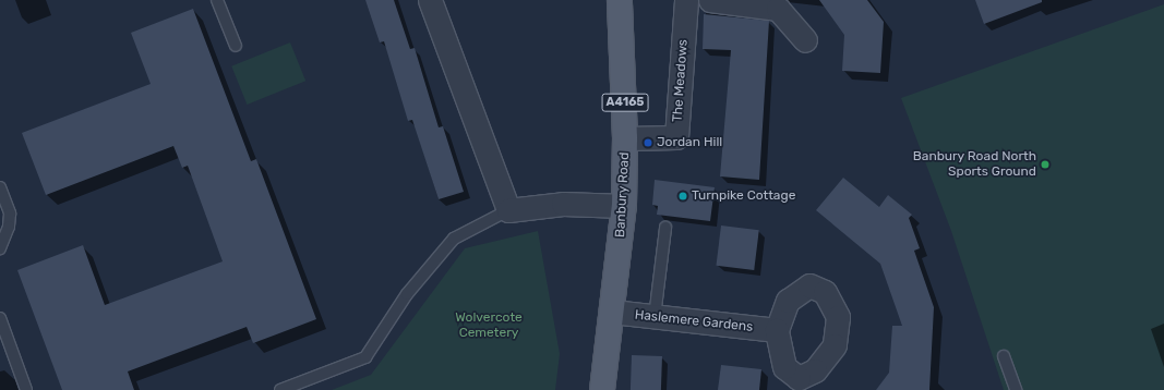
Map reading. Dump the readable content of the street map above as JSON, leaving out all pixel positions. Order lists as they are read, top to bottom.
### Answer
{
  "streets": {
    "main road": ["A4165", "Banbury Road"],
    "street": ["The Meadows", "Haslemere Gardens"]
  },
  "crossings": [
    ["The Meadows", "Banbury Road"],
    ["Banbury Road", "Haslemere Gardens"]
  ],
  "parks": ["Wolvercote Cemetery"],
  "places": ["Jordan Hill", "Banbury Road North Sports Ground", "Turnpike Cottage"]
}
